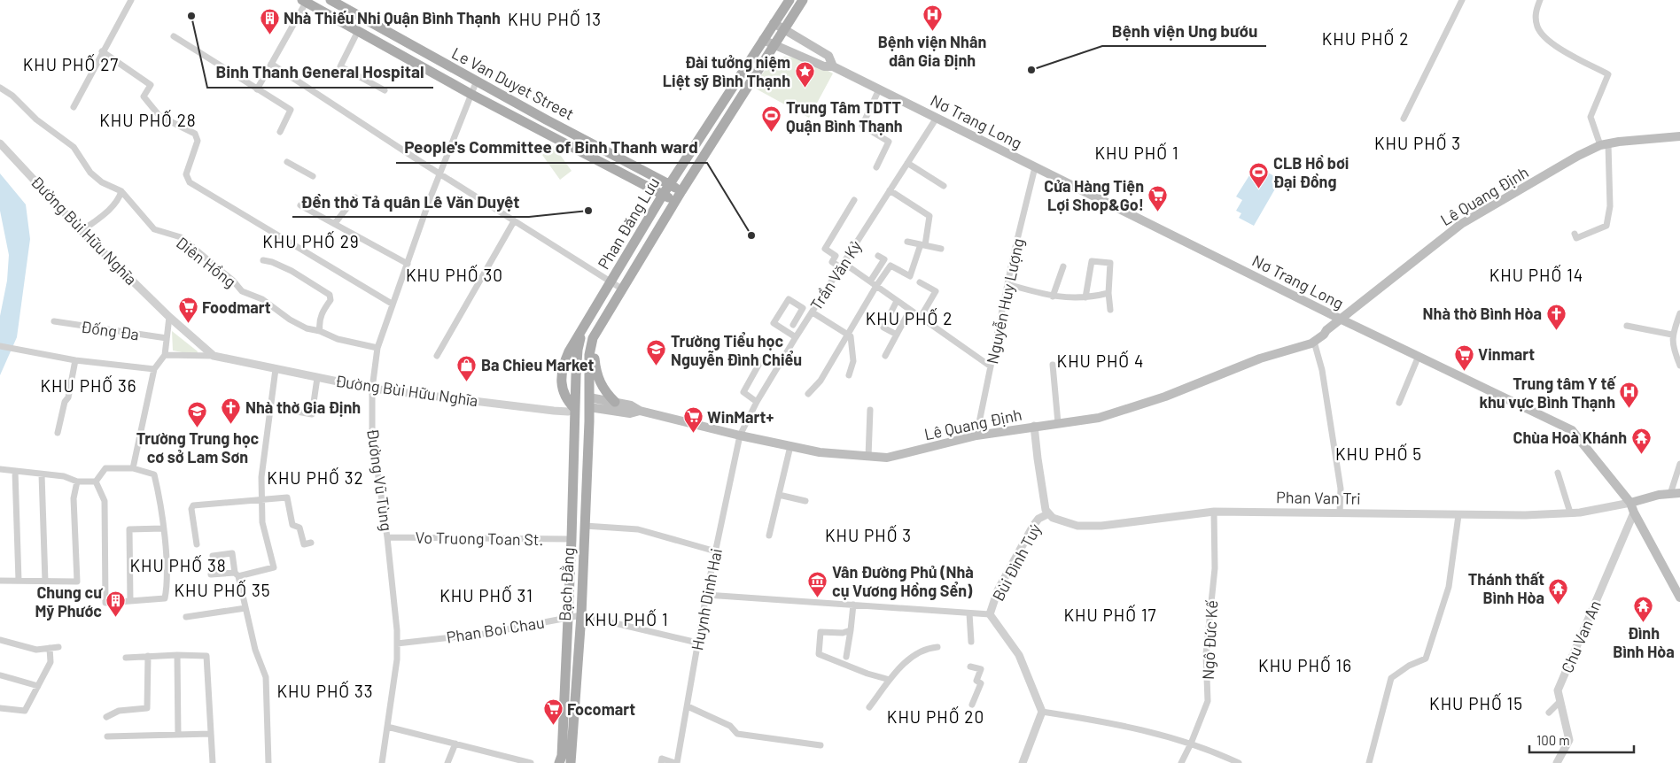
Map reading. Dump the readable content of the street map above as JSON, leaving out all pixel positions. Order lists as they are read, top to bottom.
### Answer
{
  "streets": {
    "main road": [
      "Le Van Duyet Street",
      "Nơ Trang Long",
      "Lê Quang Định",
      "Phan Đăng Lưu",
      "Phan Van Tri",
      "Bạch Đằng"
    ],
    "street": [
      "Đường Bùi Hữu Nghĩa",
      "Diên Hồng",
      "Trần Văn Kỷ",
      "Nguyễn Huy Lượng",
      "Đống Đa",
      "Đường Vũ Tùng",
      "Vo Truong Toan St.",
      "Bùi Đình Tuý",
      "Huynh Dinh Hai",
      "Phan Boi Chau",
      "Chu Van An",
      "Ngô Đức Kế"
    ]
  },
  "crossings": [
    ["Le Van Duyet Street", "Phan Đăng Lưu"],
    ["Le Van Duyet Street", "Đường Vũ Tùng"],
    ["Nơ Trang Long", "Lê Quang Định"],
    ["Nơ Trang Long", "Phan Đăng Lưu"],
    ["Nơ Trang Long", "Trần Văn Kỷ"],
    ["Nơ Trang Long", "Nguyễn Huy Lượng"],
    ["Nơ Trang Long", "Phan Van Tri"],
    ["Nơ Trang Long", "Chu Van An"],
    ["Lê Quang Định", "Phan Đăng Lưu"],
    ["Lê Quang Định", "Trần Văn Kỷ"],
    ["Lê Quang Định", "Nguyễn Huy Lượng"],
    ["Lê Quang Định", "Bạch Đằng"],
    ["Lê Quang Định", "Huynh Dinh Hai"],
    ["Phan Đăng Lưu", "Đường Bùi Hữu Nghĩa"],
    ["Phan Đăng Lưu", "Bạch Đằng"],
    ["Đường Bùi Hữu Nghĩa", "Đường Vũ Tùng"],
    ["Đường Bùi Hữu Nghĩa", "Bạch Đằng"],
    ["Diên Hồng", "Đường Vũ Tùng"],
    ["Trần Văn Kỷ", "Huynh Dinh Hai"],
    ["Đường Vũ Tùng", "Vo Truong Toan St."],
    ["Đường Vũ Tùng", "Phan Boi Chau"],
    ["Phan Van Tri", "Bùi Đình Tuý"],
    ["Phan Van Tri", "Ngô Đức Kế"],
    ["Vo Truong Toan St.", "Bạch Đằng"],
    ["Bạch Đằng", "Phan Boi Chau"],
    ["Huynh Dinh Hai", "Phan Boi Chau"]
  ],
  "districts": [
    "KHU PHỐ 13",
    "KHU PHỐ 2",
    "KHU PHỐ 27",
    "KHU PHỐ 28",
    "KHU PHỐ 3",
    "KHU PHỐ 1",
    "KHU PHỐ 29",
    "KHU PHỐ 30",
    "KHU PHỐ 14",
    "KHU PHỐ 2",
    "KHU PHỐ 4",
    "KHU PHỐ 36",
    "KHU PHỐ 5",
    "KHU PHỐ 32",
    "KHU PHỐ 3",
    "KHU PHỐ 38",
    "KHU PHỐ 35",
    "KHU PHỐ 31",
    "KHU PHỐ 17",
    "KHU PHỐ 1",
    "KHU PHỐ 16",
    "KHU PHỐ 33",
    "KHU PHỐ 15",
    "KHU PHỐ 20"
  ],
  "places": {
    "other": [
      "Binh Thanh General Hospital",
      "Bệnh viện Ung bướu",
      "Đền thờ Tả quân Lê Văn Duyệt",
      "People's Committee of Binh Thanh ward"
    ],
    "hospital": ["Bệnh viện Nhân dân Gia Định", "Trung tâm Y tế khu vực Bình Thạnh"],
    "building": ["Nhà Thiếu Nhi Quận Bình Thạnh", "Chung cư Mỹ Phước"],
    "place": ["Đài tưởng niệm Liệt sỹ Bình Thạnh"],
    "sports": ["Trung Tâm TDTT Quận Bình Thạnh", "CLB Hồ bơi Đại Đồng"],
    "supermarket": [
      "Cửa Hàng Tiện Lợi Shop&Go!",
      "Foodmart",
      "Vinmart",
      "WinMart+",
      "Focomart"
    ],
    "church": ["Nhà thờ Bình Hòa", "Nhà thờ Gia Định"],
    "school or university": ["Trường Tiểu học Nguyễn Đình Chiểu", "Trường Trung học cơ sở Lam Sơn"],
    "shop": ["Ba Chieu Market"],
    "temple": ["Chùa Hoà Khánh", "Thánh thất Bình Hòa", "Đình Bình Hòa"],
    "museum": ["Vân Đường Phủ (Nhà cụ Vương Hồng Sển)"]
  },
  "scale_bar": "100 m"
}
